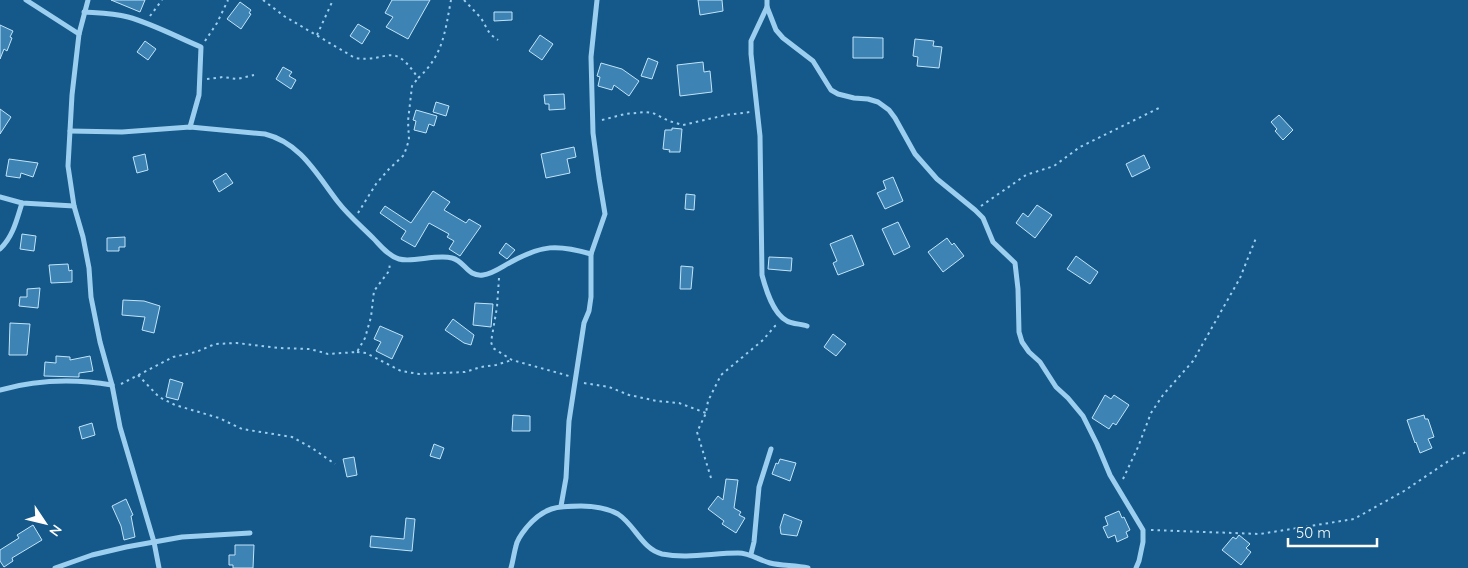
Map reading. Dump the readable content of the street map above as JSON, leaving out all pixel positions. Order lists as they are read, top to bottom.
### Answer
{
  "scale_bar": "50 m",
  "north": "bottom right"
}
